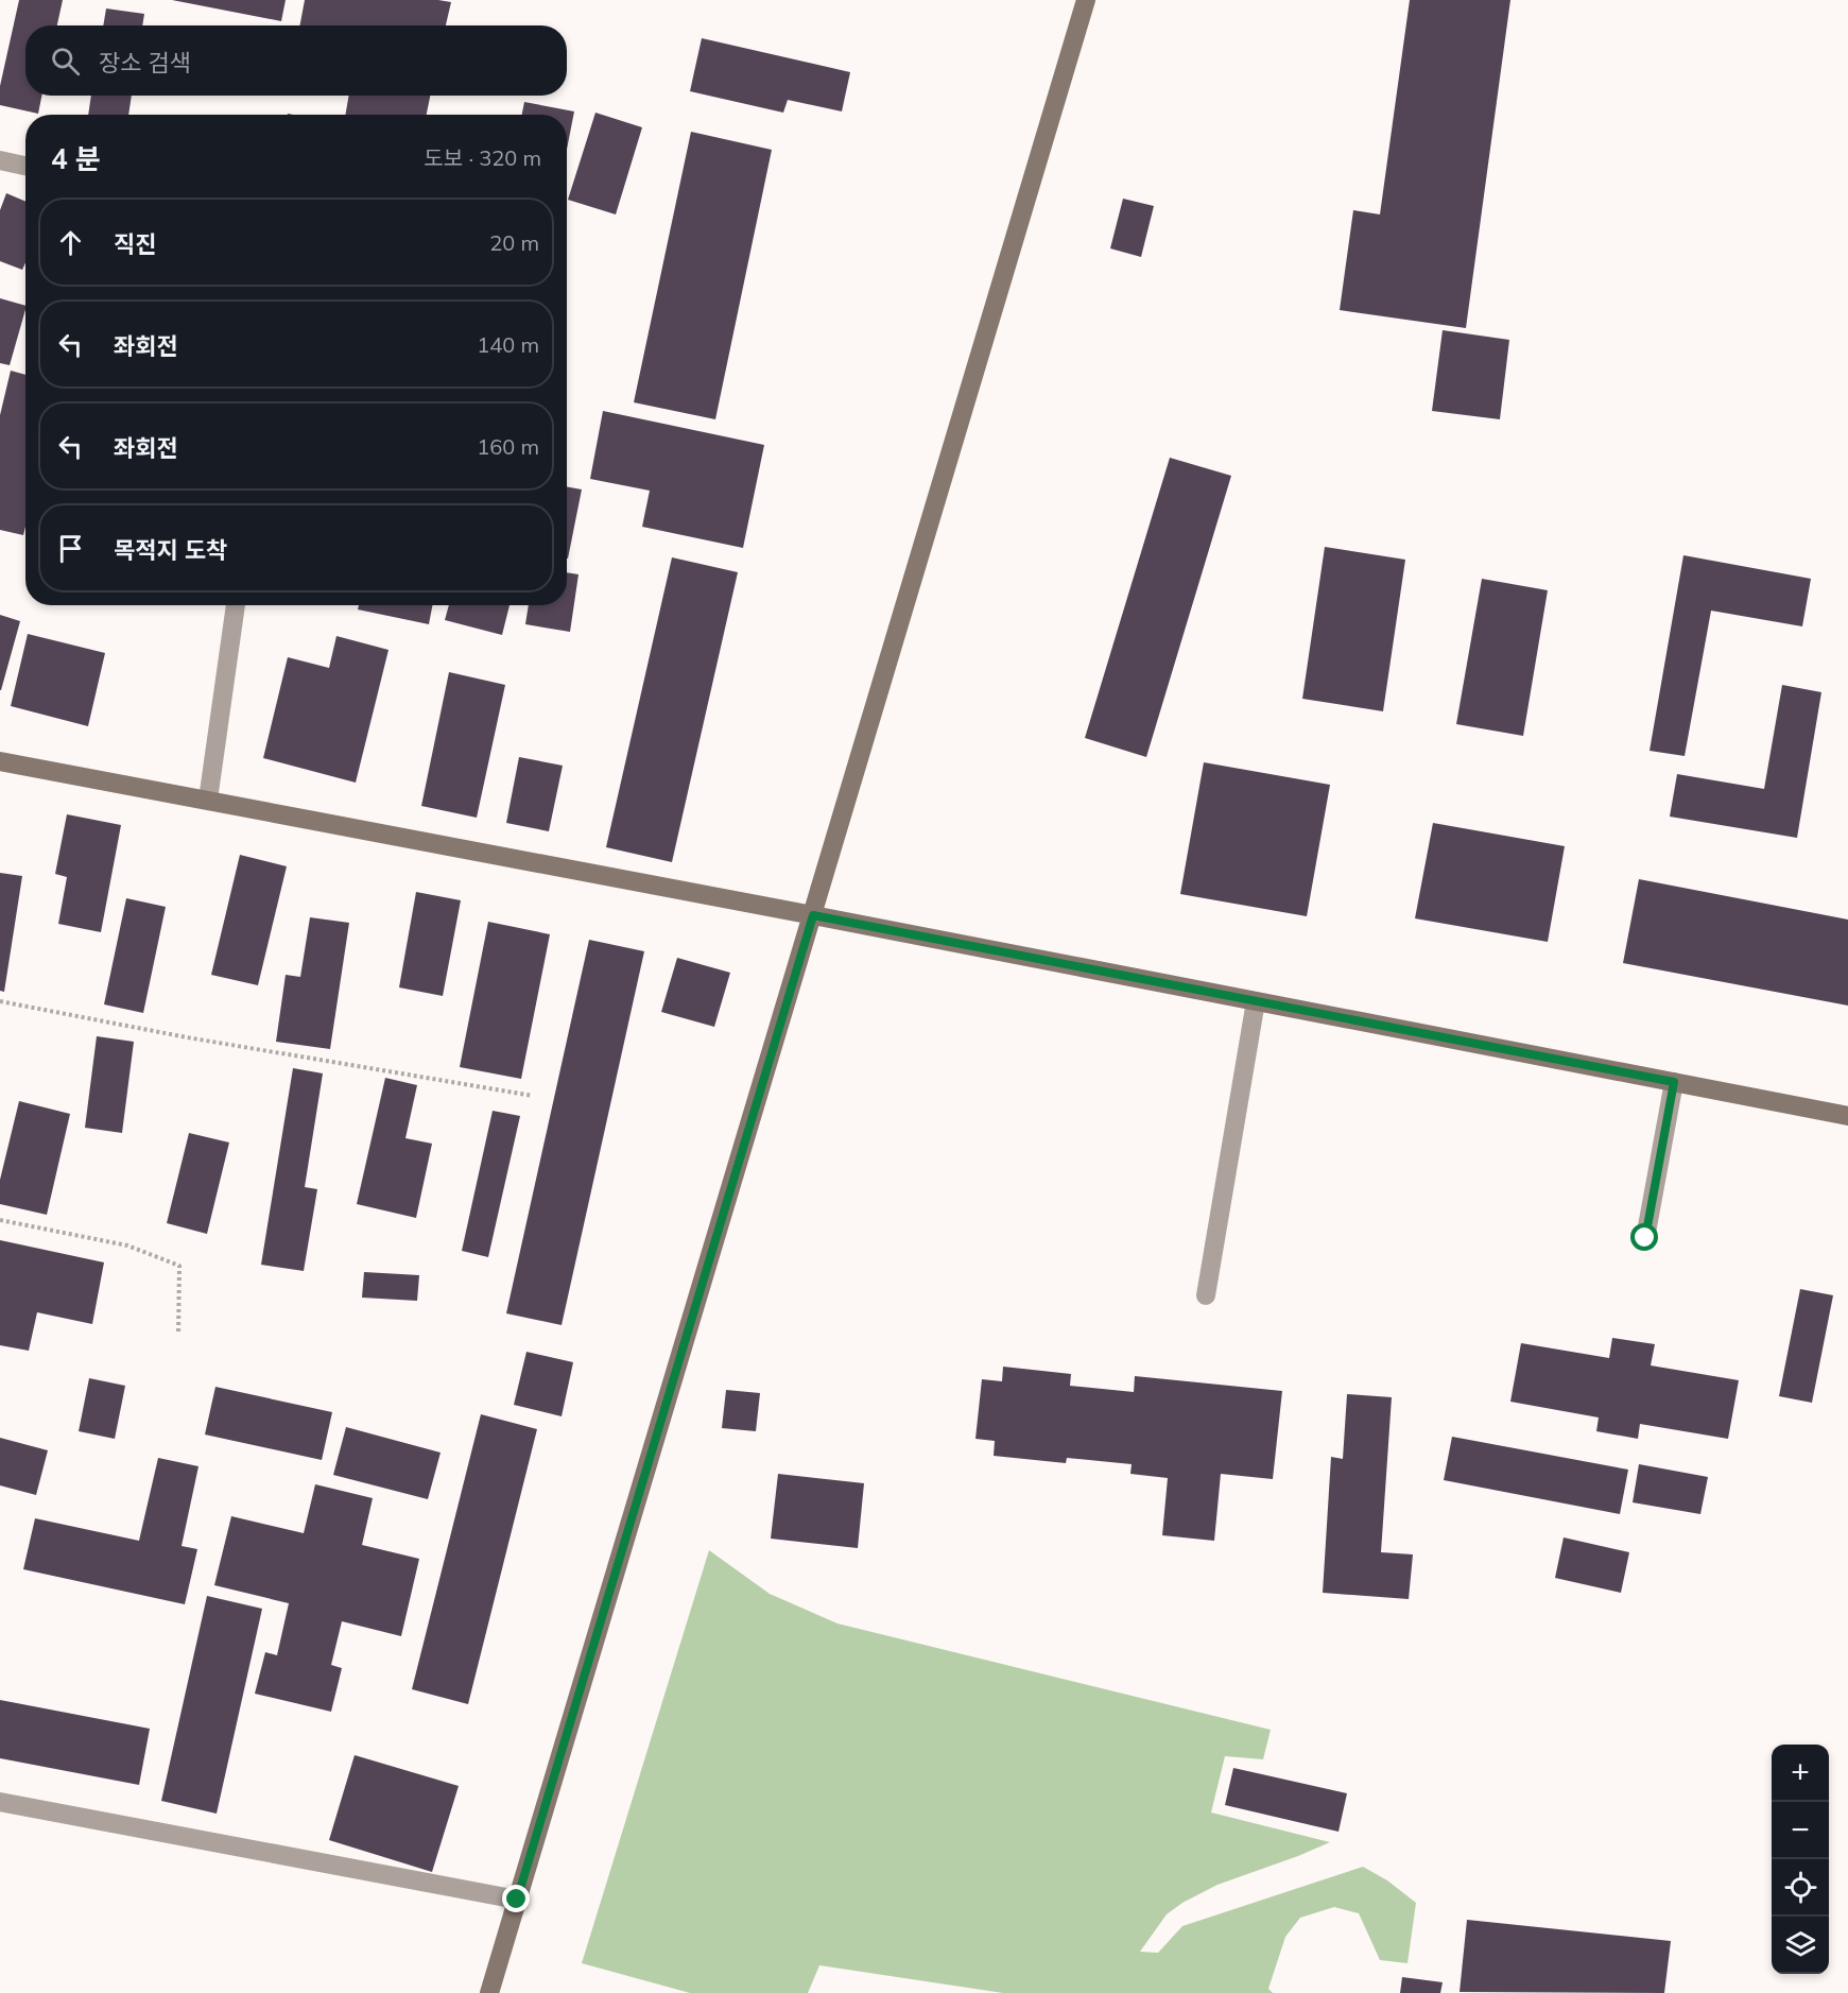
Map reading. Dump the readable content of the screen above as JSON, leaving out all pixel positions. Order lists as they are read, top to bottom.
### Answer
{
  "page": {
    "search": "장소 검색",
    "heading": ["4 분", "도보 · 320 m"],
    "list": [
      ["직진", "20 m"],
      ["좌회전", "140 m"],
      ["좌회전", "160 m"],
      "목적지 도착"
    ],
    "map_buttons": ["+", "−"]
  }
}
